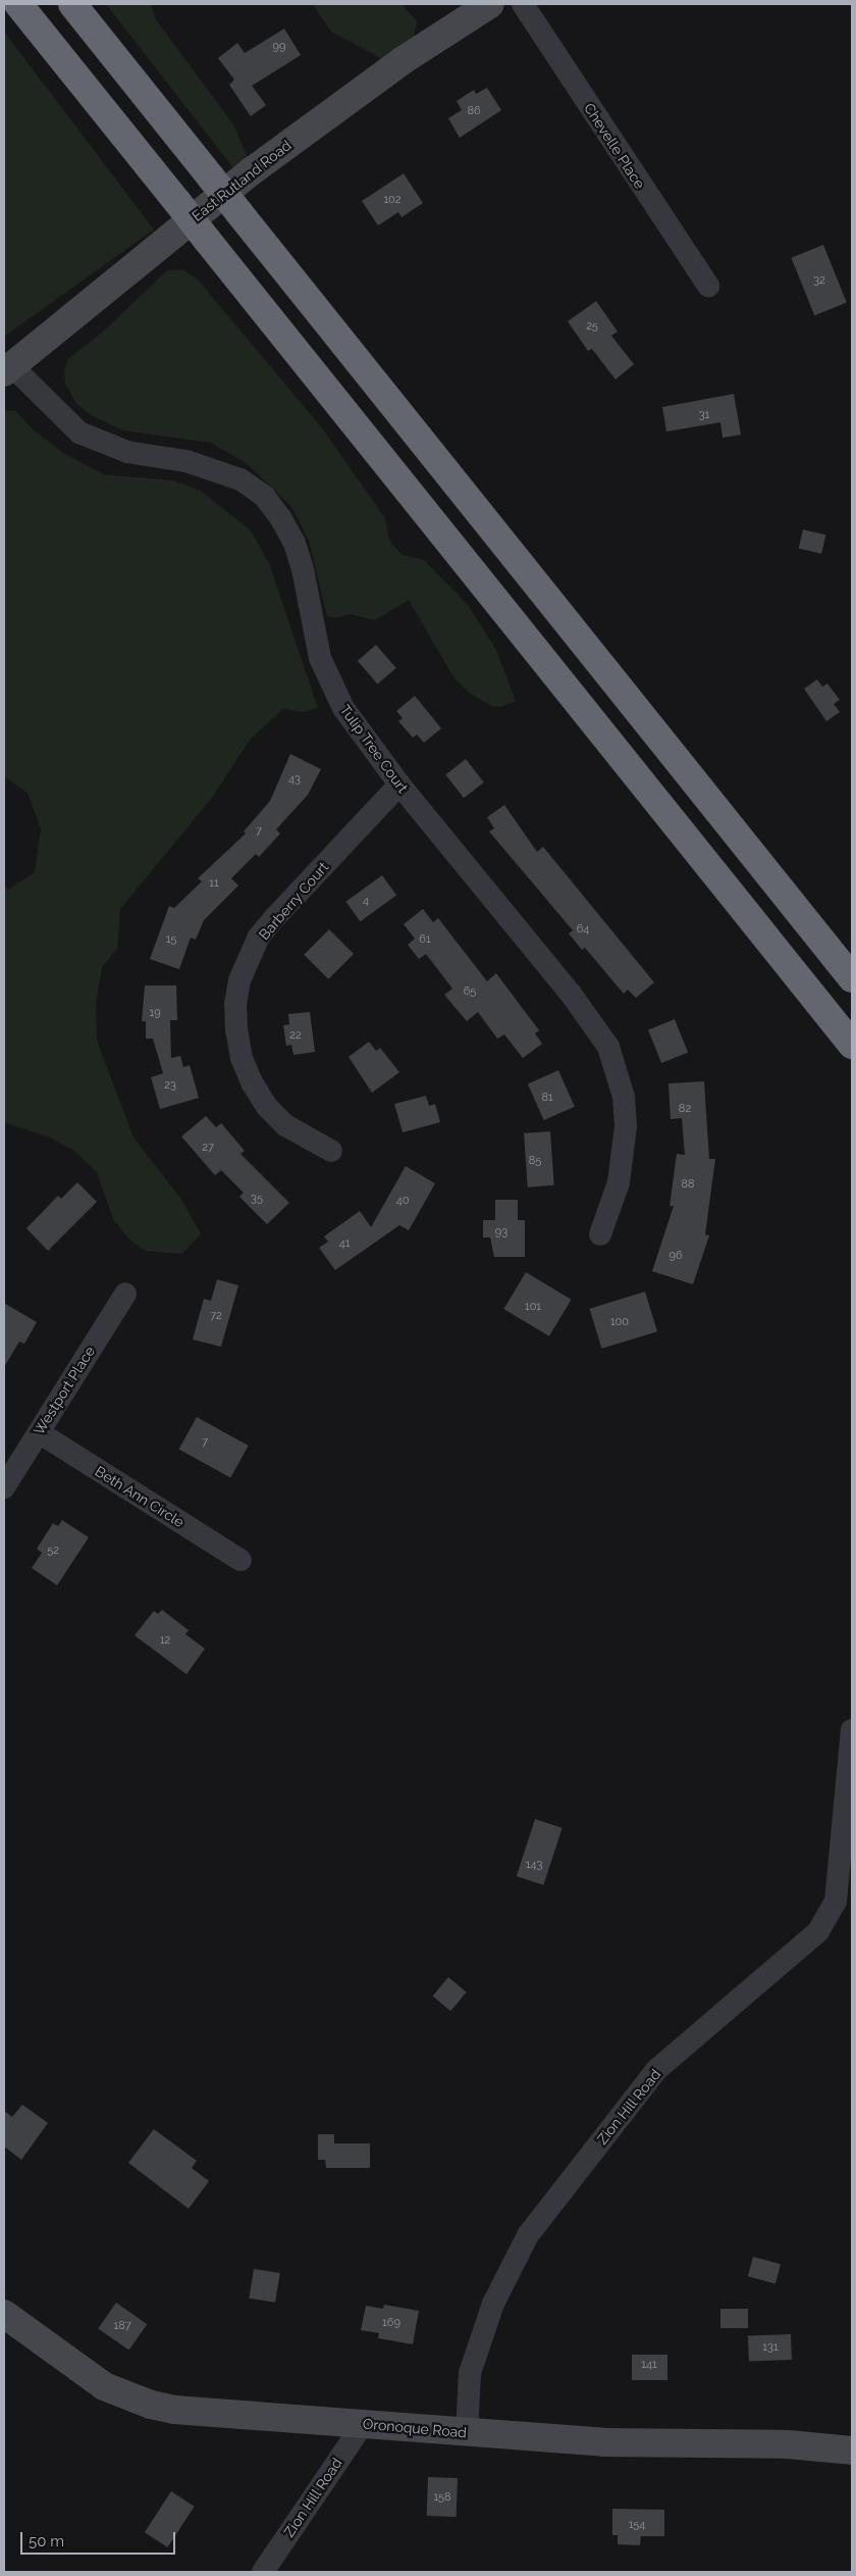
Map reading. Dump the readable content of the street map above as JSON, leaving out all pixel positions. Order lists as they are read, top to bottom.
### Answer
{
  "streets": {
    "street": [
      "Chevelle Place",
      "East Rutland Road",
      "Tulip Tree Court",
      "Barberry Court",
      "Westport Place",
      "Beth Ann Circle",
      "Zion Hill Road",
      "Oronoque Road"
    ]
  },
  "crossings": [
    ["East Rutland Road", "Tulip Tree Court"],
    ["Tulip Tree Court", "Barberry Court"],
    ["Westport Place", "Beth Ann Circle"],
    ["Zion Hill Road", "Oronoque Road"]
  ],
  "house_numbers": [
    "99",
    "86",
    "102",
    "32",
    "25",
    "31",
    "43",
    "7",
    "11",
    "4",
    "64",
    "15",
    "61",
    "65",
    "19",
    "22",
    "23",
    "81",
    "82",
    "27",
    "85",
    "88",
    "35",
    "40",
    "93",
    "41",
    "96",
    "101",
    "72",
    "100",
    "7",
    "52",
    "12",
    "143",
    "169",
    "187",
    "131",
    "141",
    "158",
    "154"
  ],
  "scale_bar": "50 m"
}
